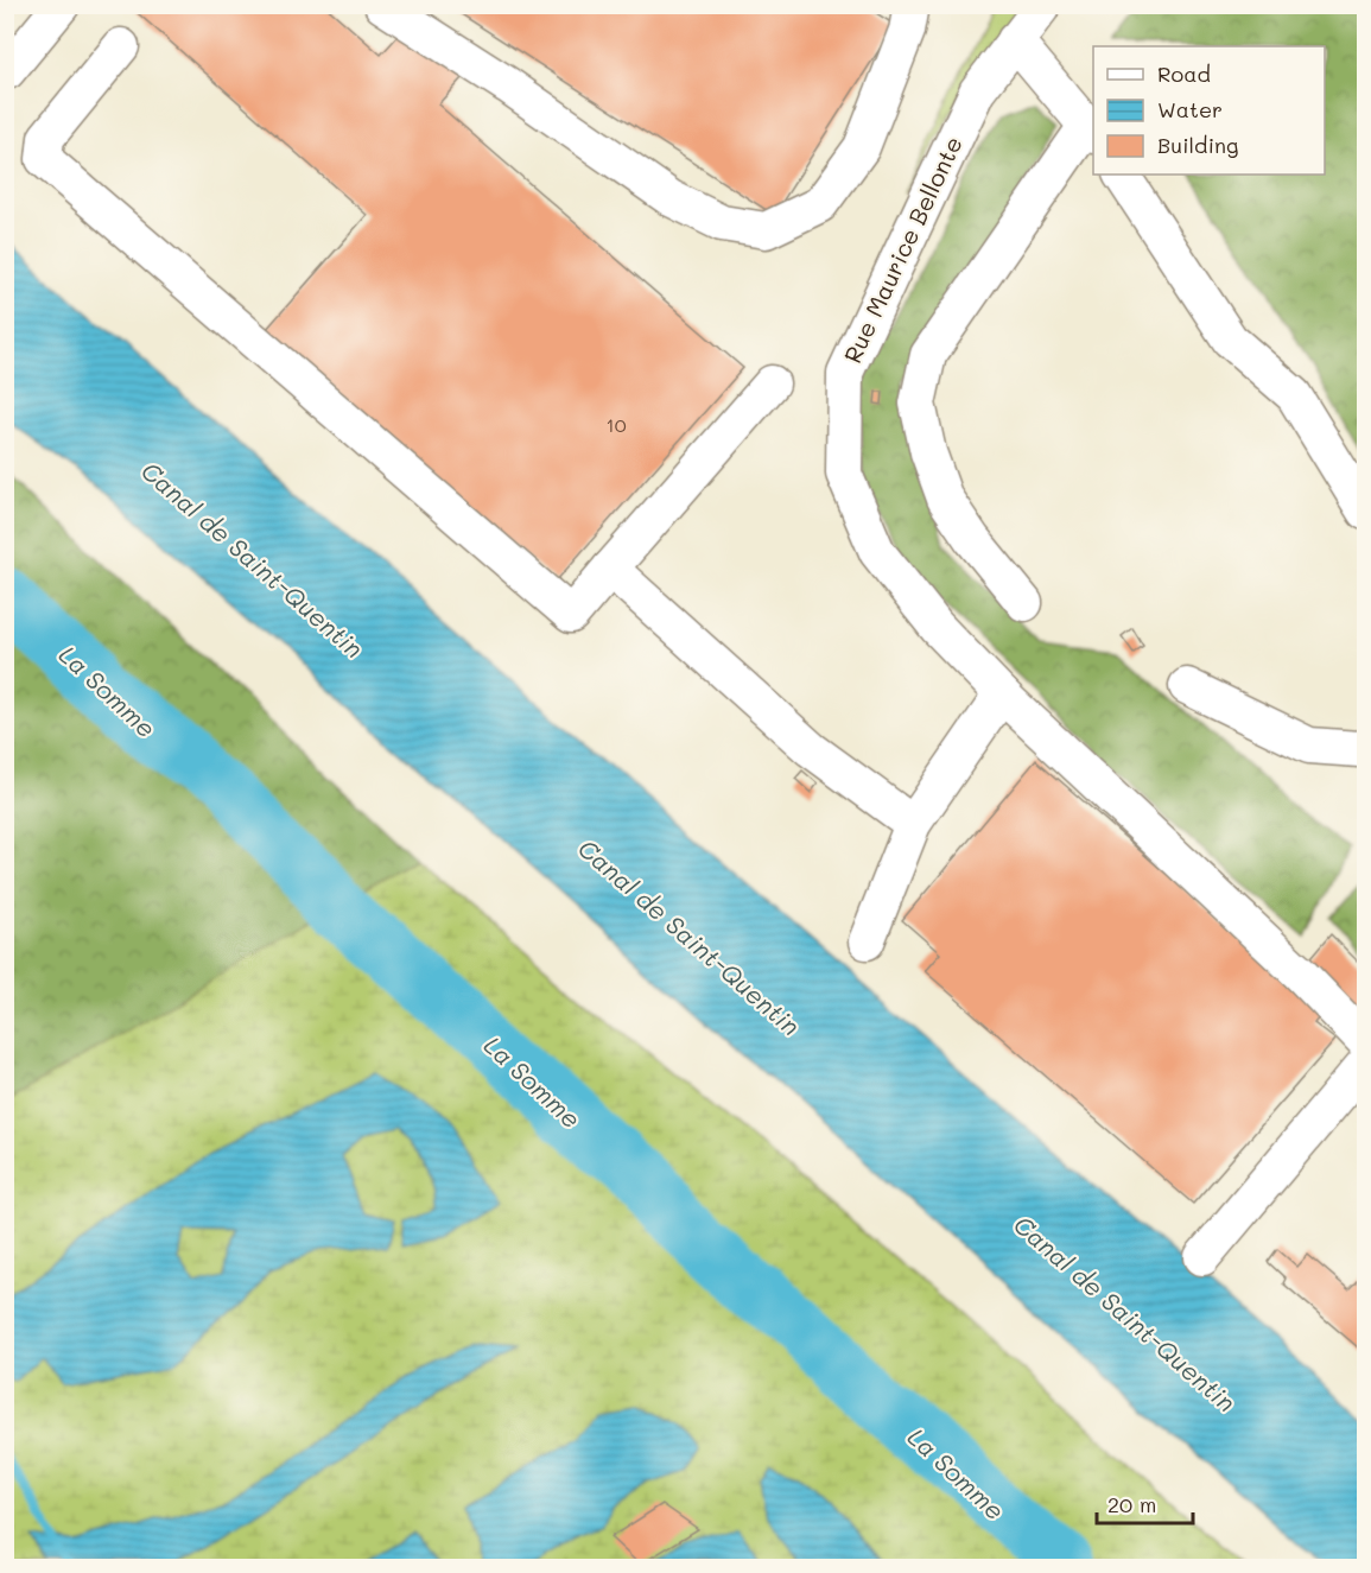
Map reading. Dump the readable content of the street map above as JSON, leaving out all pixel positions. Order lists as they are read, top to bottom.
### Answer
{
  "streets": {
    "street": ["Rue Maurice Bellonte"]
  },
  "water": ["Canal de Saint-Quentin", "La Somme"],
  "house_numbers": ["10"],
  "legend": ["Road", "Water", "Building"],
  "scale_bar": "20 m"
}
